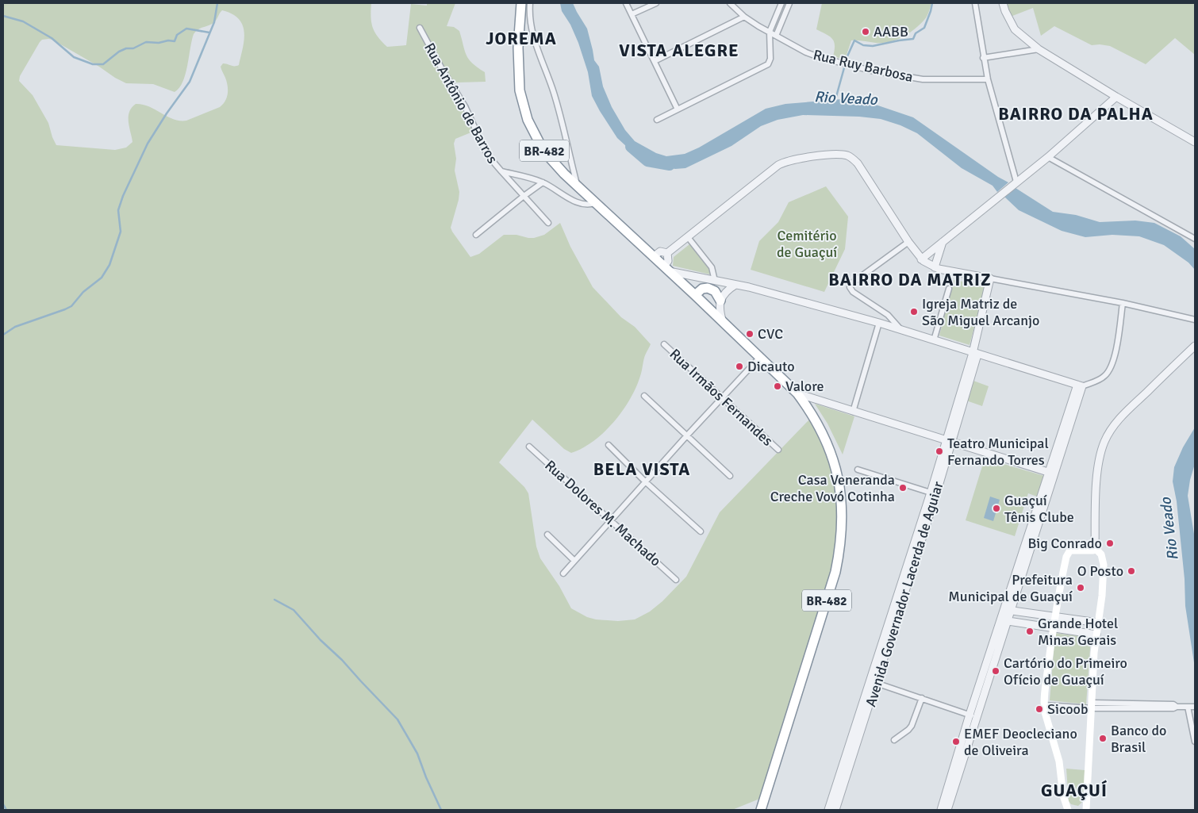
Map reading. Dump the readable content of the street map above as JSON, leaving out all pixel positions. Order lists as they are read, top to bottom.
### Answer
{
  "streets": {
    "highway": ["BR-482"],
    "street": [
      "Rua Ruy Barbosa",
      "Rua Antônio de Barros",
      "Rua Irmãos Fernandes",
      "Rua Dolores M. Machado",
      "Avenida Governador Lacerda de Aguiar"
    ]
  },
  "crossings": [
    ["Rua Antônio de Barros", "BR-482"]
  ],
  "districts": [
    "JOREMA",
    "VISTA ALEGRE",
    "BAIRRO DA PALHA",
    "BAIRRO DA MATRIZ",
    "BELA VISTA",
    "GUAÇUÍ"
  ],
  "water": ["Rio Veado"],
  "parks": ["Cemitério de Guaçuí"],
  "places": [
    "AABB",
    "Igreja Matriz de São Miguel Arcanjo",
    "CVC",
    "Dicauto",
    "Valore",
    "Teatro Municipal Fernando Torres",
    "Casa Veneranda Creche Vovó Cotinha",
    "Guaçuí Tênis Clube",
    "Big Conrado",
    "O Posto",
    "Prefeitura Municipal de Guaçuí",
    "Grande Hotel Minas Gerais",
    "Cartório do Primeiro Ofício de Guaçuí",
    "Sicoob",
    "Banco do Brasil",
    "EMEF Deocleciano de Oliveira"
  ]
}
